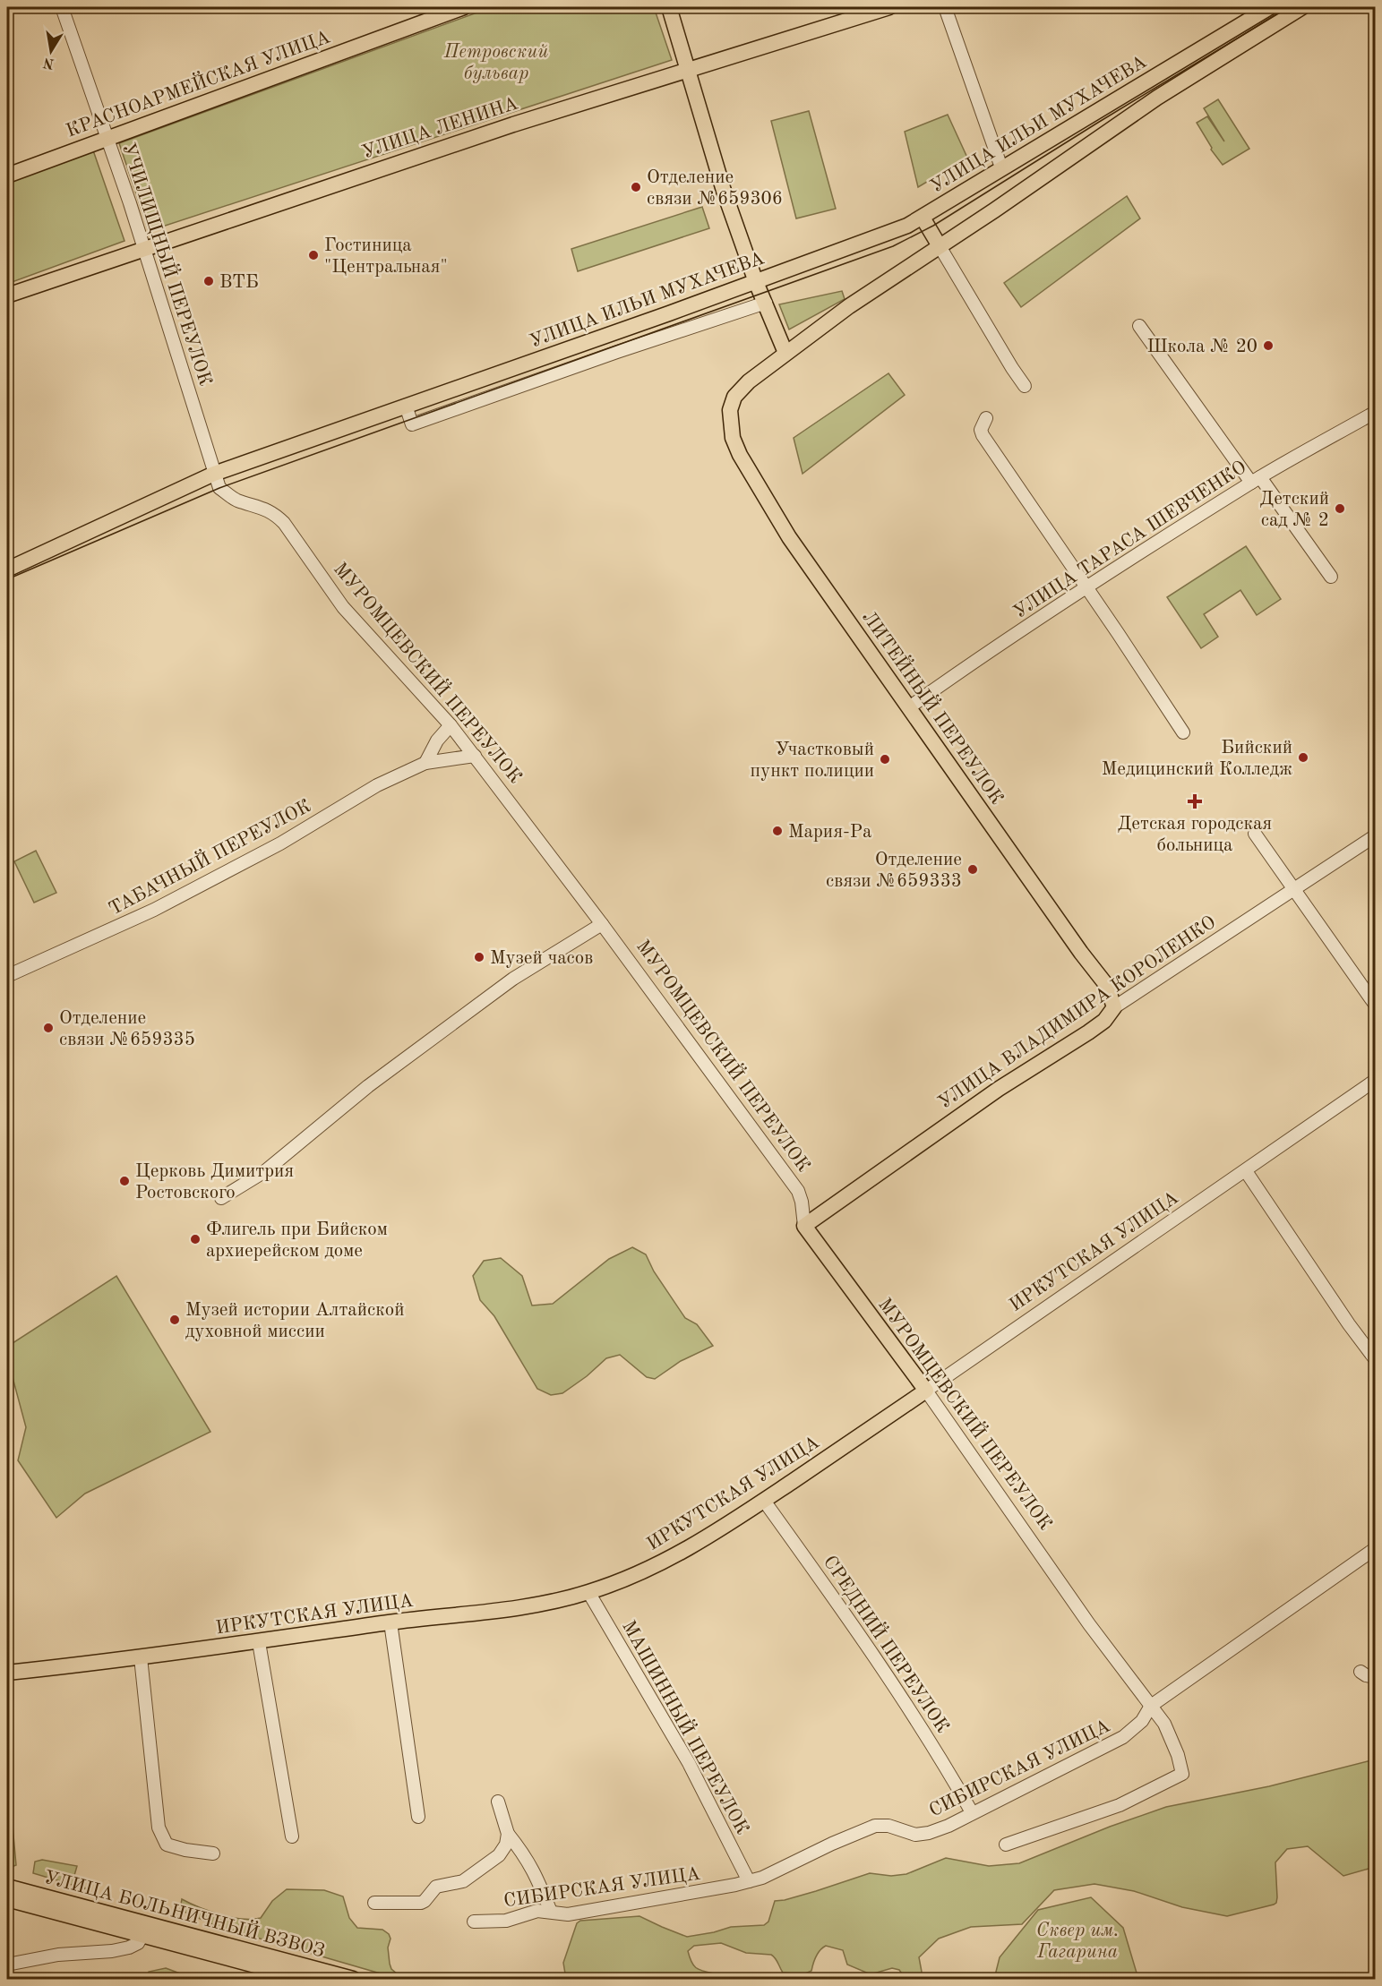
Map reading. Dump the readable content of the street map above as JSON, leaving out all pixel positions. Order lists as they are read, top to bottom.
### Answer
{
  "streets": {
    "main road": [
      "КРАСНОАРМЕЙСКАЯ УЛИЦА",
      "УЛИЦА ИЛЬИ МУХАЧЕВА",
      "УЛИЦА ЛЕНИНА",
      "МУРОМЦЕВСКИЙ ПЕРЕУЛОК",
      "ЛИТЕЙНЫЙ ПЕРЕУЛОК",
      "УЛИЦА ВЛАДИМИРА КОРОЛЕНКО",
      "ИРКУТСКАЯ УЛИЦА",
      "УЛИЦА БОЛЬНИЧНЫЙ ВЗВОЗ"
    ],
    "street": [
      "УЧИЛИЩНЫЙ ПЕРЕУЛОК",
      "УЛИЦА ТАРАСА ШЕВЧЕНКО",
      "ТАБАЧНЫЙ ПЕРЕУЛОК",
      "СРЕДНИЙ ПЕРЕУЛОК",
      "МАШИННЫЙ ПЕРЕУЛОК",
      "СИБИРСКАЯ УЛИЦА"
    ]
  },
  "crossings": [
    ["КРАСНОАРМЕЙСКАЯ УЛИЦА", "УЧИЛИЩНЫЙ ПЕРЕУЛОК"],
    ["УЛИЦА ИЛЬИ МУХАЧЕВА", "УЧИЛИЩНЫЙ ПЕРЕУЛОК"],
    ["УЛИЦА ИЛЬИ МУХАЧЕВА", "МУРОМЦЕВСКИЙ ПЕРЕУЛОК"],
    ["УЛИЦА ИЛЬИ МУХАЧЕВА", "ЛИТЕЙНЫЙ ПЕРЕУЛОК"],
    ["УЛИЦА ЛЕНИНА", "УЧИЛИЩНЫЙ ПЕРЕУЛОК"],
    ["УЧИЛИЩНЫЙ ПЕРЕУЛОК", "МУРОМЦЕВСКИЙ ПЕРЕУЛОК"],
    ["УЛИЦА ТАРАСА ШЕВЧЕНКО", "ЛИТЕЙНЫЙ ПЕРЕУЛОК"],
    ["МУРОМЦЕВСКИЙ ПЕРЕУЛОК", "ТАБАЧНЫЙ ПЕРЕУЛОК"],
    ["МУРОМЦЕВСКИЙ ПЕРЕУЛОК", "УЛИЦА ВЛАДИМИРА КОРОЛЕНКО"],
    ["МУРОМЦЕВСКИЙ ПЕРЕУЛОК", "ИРКУТСКАЯ УЛИЦА"],
    ["МУРОМЦЕВСКИЙ ПЕРЕУЛОК", "СИБИРСКАЯ УЛИЦА"],
    ["ЛИТЕЙНЫЙ ПЕРЕУЛОК", "УЛИЦА ВЛАДИМИРА КОРОЛЕНКО"],
    ["ИРКУТСКАЯ УЛИЦА", "СРЕДНИЙ ПЕРЕУЛОК"],
    ["ИРКУТСКАЯ УЛИЦА", "МАШИННЫЙ ПЕРЕУЛОК"],
    ["СРЕДНИЙ ПЕРЕУЛОК", "СИБИРСКАЯ УЛИЦА"],
    ["МАШИННЫЙ ПЕРЕУЛОК", "СИБИРСКАЯ УЛИЦА"]
  ],
  "parks": ["Петровский бульвар", "Сквер им. Гагарина"],
  "places": {
    "other": [
      "Отделение связи №659306",
      "Гостиница \"Центральная\"",
      "ВТБ",
      "Школа № 20",
      "Детский сад № 2",
      "Бийский Медицинский Колледж",
      "Участковый пункт полиции",
      "Мария-Ра",
      "Отделение связи №659333",
      "Музей часов",
      "Отделение связи №659335",
      "Церковь Димитрия Ростовского",
      "Флигель при Бийском архиерейском доме",
      "Музей истории Алтайской духовной миссии"
    ],
    "health": ["Детская городская больница"]
  },
  "north": "bottom"
}
